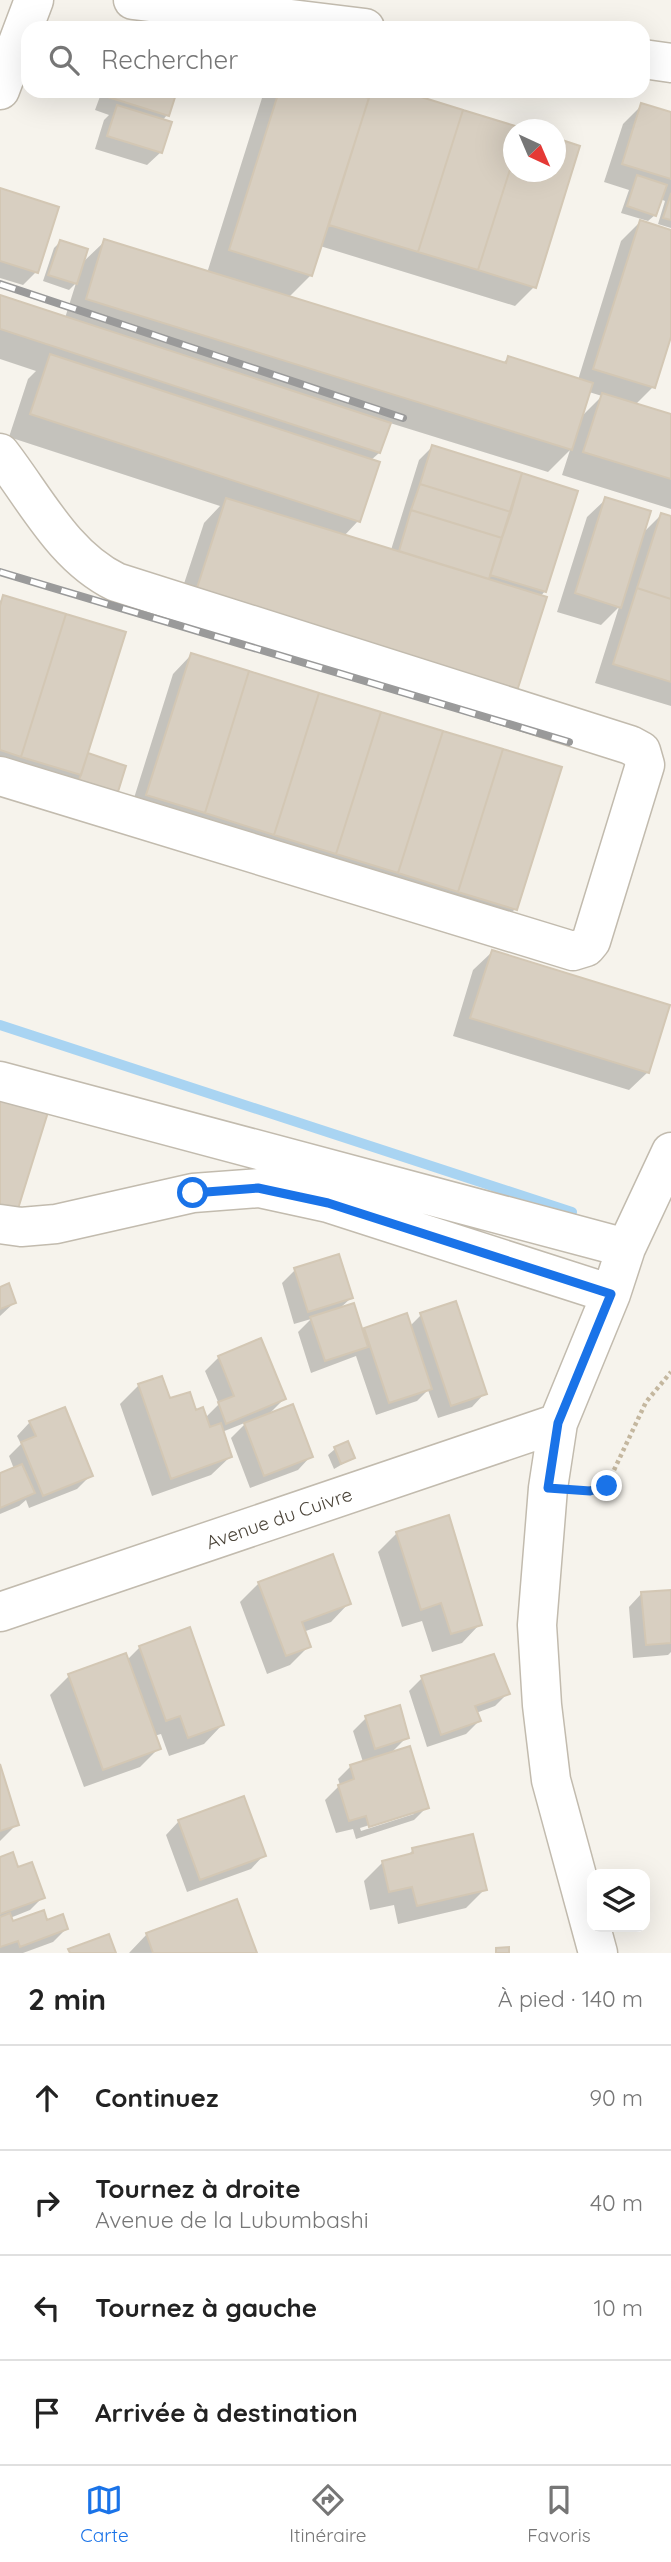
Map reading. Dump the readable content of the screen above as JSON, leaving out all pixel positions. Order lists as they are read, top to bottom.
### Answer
{
  "streets": {
    "street": ["Avenue du Cuivre"]
  },
  "north": "bottom right",
  "page": {
    "search": "Rechercher",
    "heading": ["2 min", "À pied · 140 m"],
    "list": [
      ["Continuez", "90 m"],
      ["Tournez à droite", "Avenue de la Lubumbashi", "40 m"],
      ["Tournez à gauche", "10 m"],
      "Arrivée à destination"
    ],
    "nav": ["Carte", "Itinéraire", "Favoris"]
  }
}
